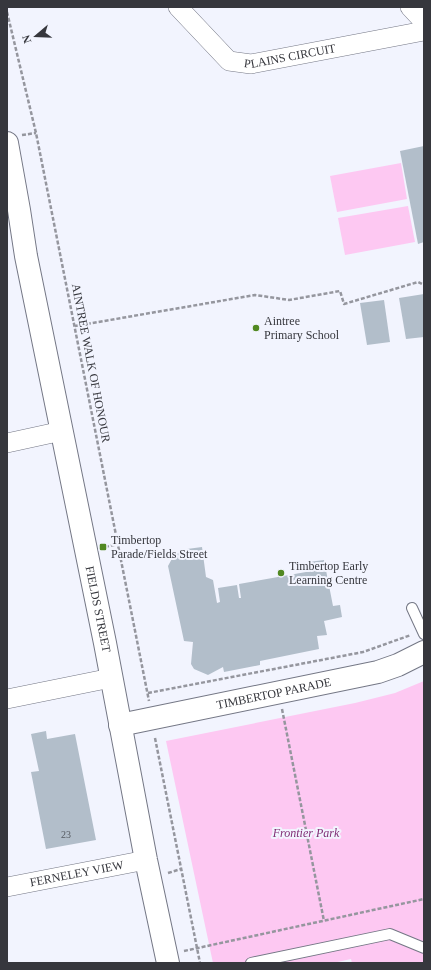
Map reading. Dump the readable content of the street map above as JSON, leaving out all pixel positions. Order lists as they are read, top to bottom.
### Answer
{
  "streets": {
    "street": [
      "PLAINS CIRCUIT",
      "FIELDS STREET",
      "TIMBERTOP PARADE",
      "FERNELEY VIEW"
    ],
    "path": ["AINTREE WALK OF HONOUR"]
  },
  "crossings": [
    ["AINTREE WALK OF HONOUR", "TIMBERTOP PARADE"],
    ["FIELDS STREET", "TIMBERTOP PARADE"],
    ["FIELDS STREET", "FERNELEY VIEW"]
  ],
  "parks": ["Frontier Park"],
  "places": {
    "other": ["Aintree Primary School", "Timbertop Early Learning Centre"],
    "transit": ["Timbertop Parade/Fields Street"]
  },
  "house_numbers": ["23"],
  "north": "left"
}
